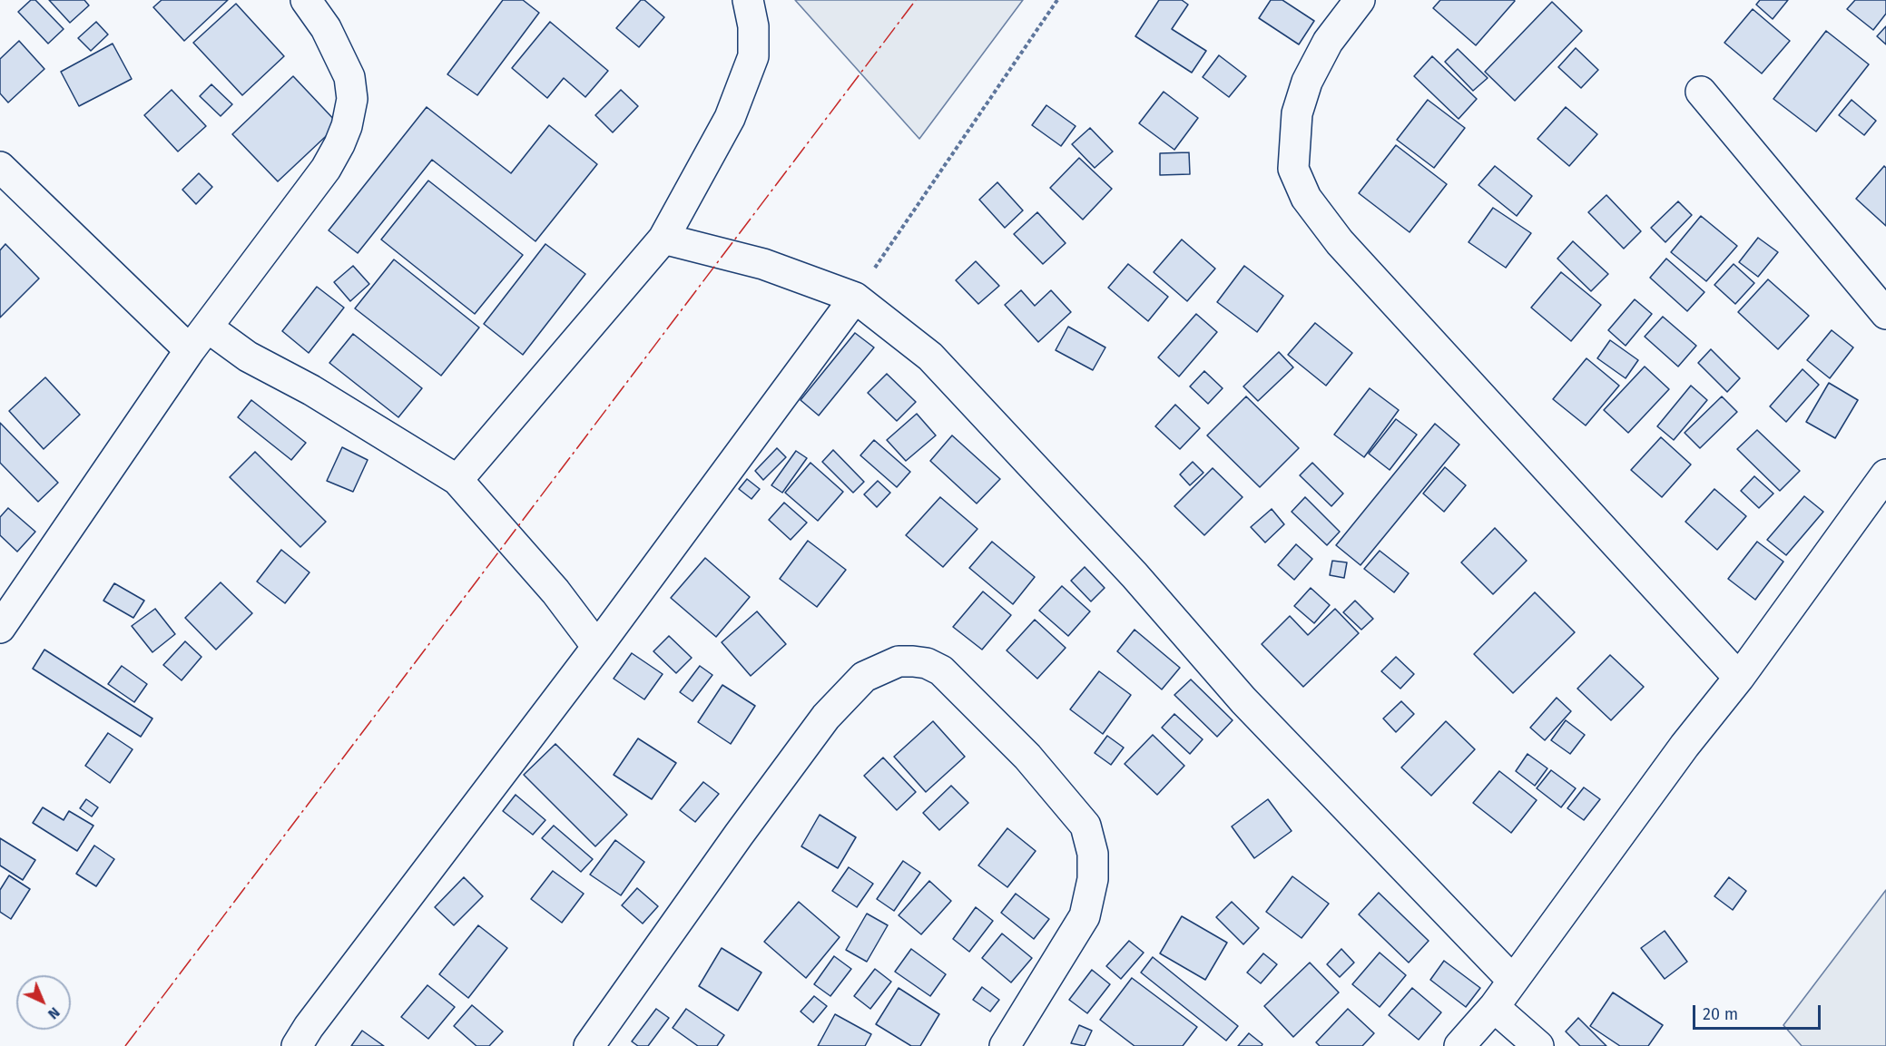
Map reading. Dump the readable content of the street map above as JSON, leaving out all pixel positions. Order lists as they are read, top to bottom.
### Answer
{
  "scale_bar": "20 m",
  "north": "bottom right"
}
